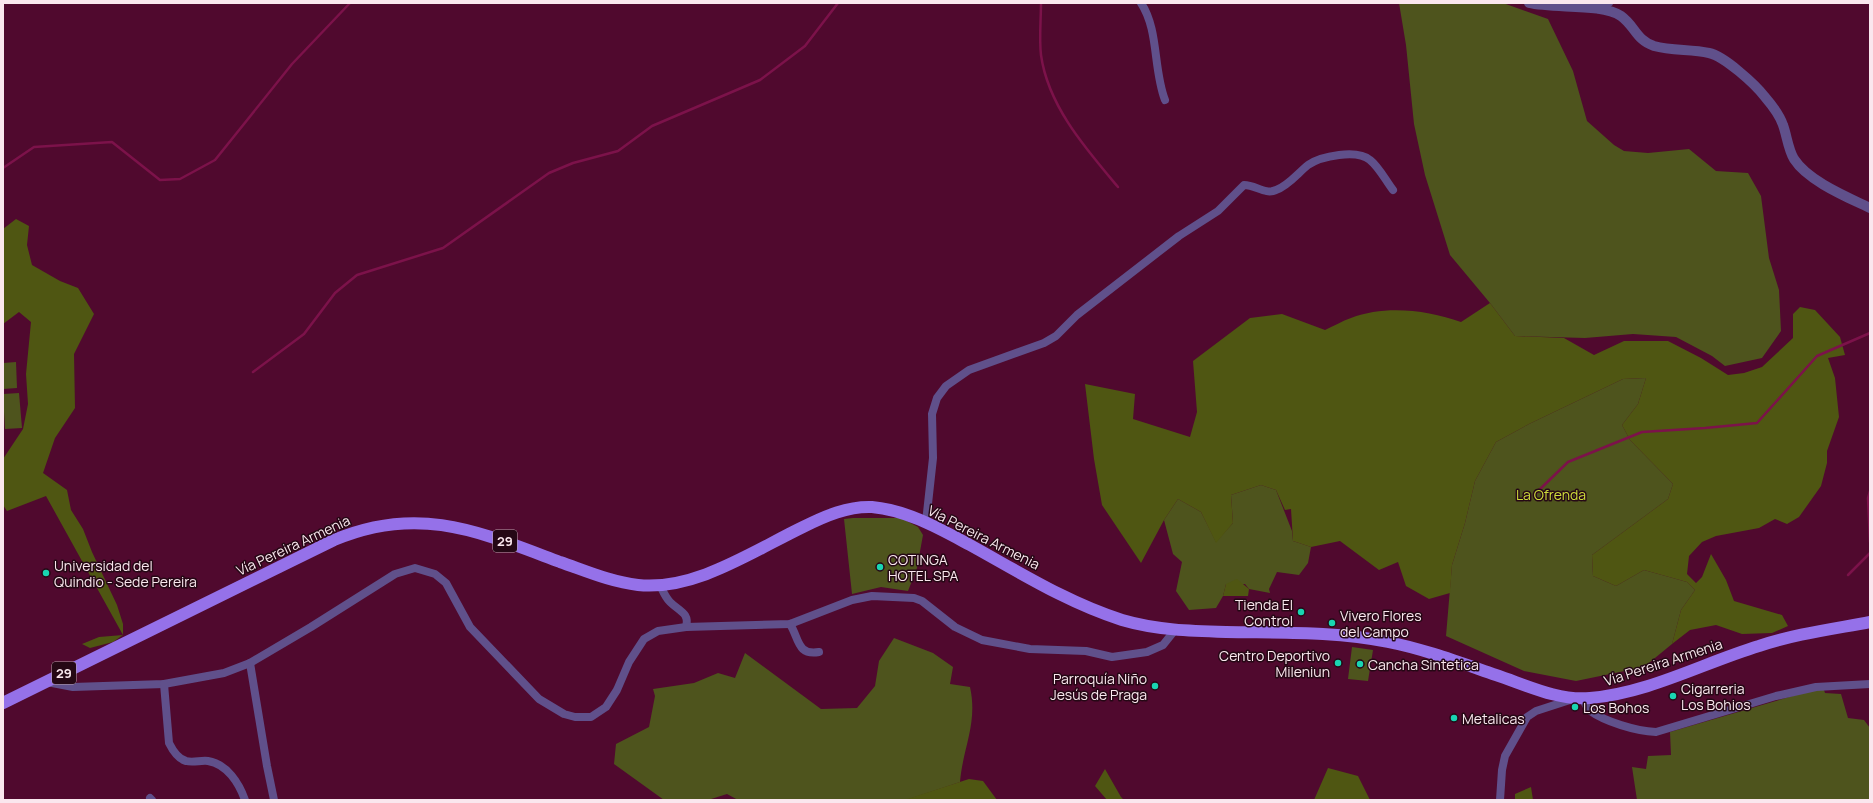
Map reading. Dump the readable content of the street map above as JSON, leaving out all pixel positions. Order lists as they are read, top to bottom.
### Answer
{
  "streets": {
    "main road": ["Vía Pereira Armenia", "29"]
  },
  "parks": ["La Ofrenda"],
  "places": [
    "COTINGA HOTEL SPA",
    "Universidad del Quindio - Sede Pereira",
    "Tienda El Control",
    "Vivero Flores del Campo",
    "Centro Deportivo Mileniun",
    "Cancha Sintetica",
    "Parroquía Niño Jesús de Praga",
    "Cigarreria Los Bohios",
    "Los Bohos",
    "Metalicas"
  ]
}
